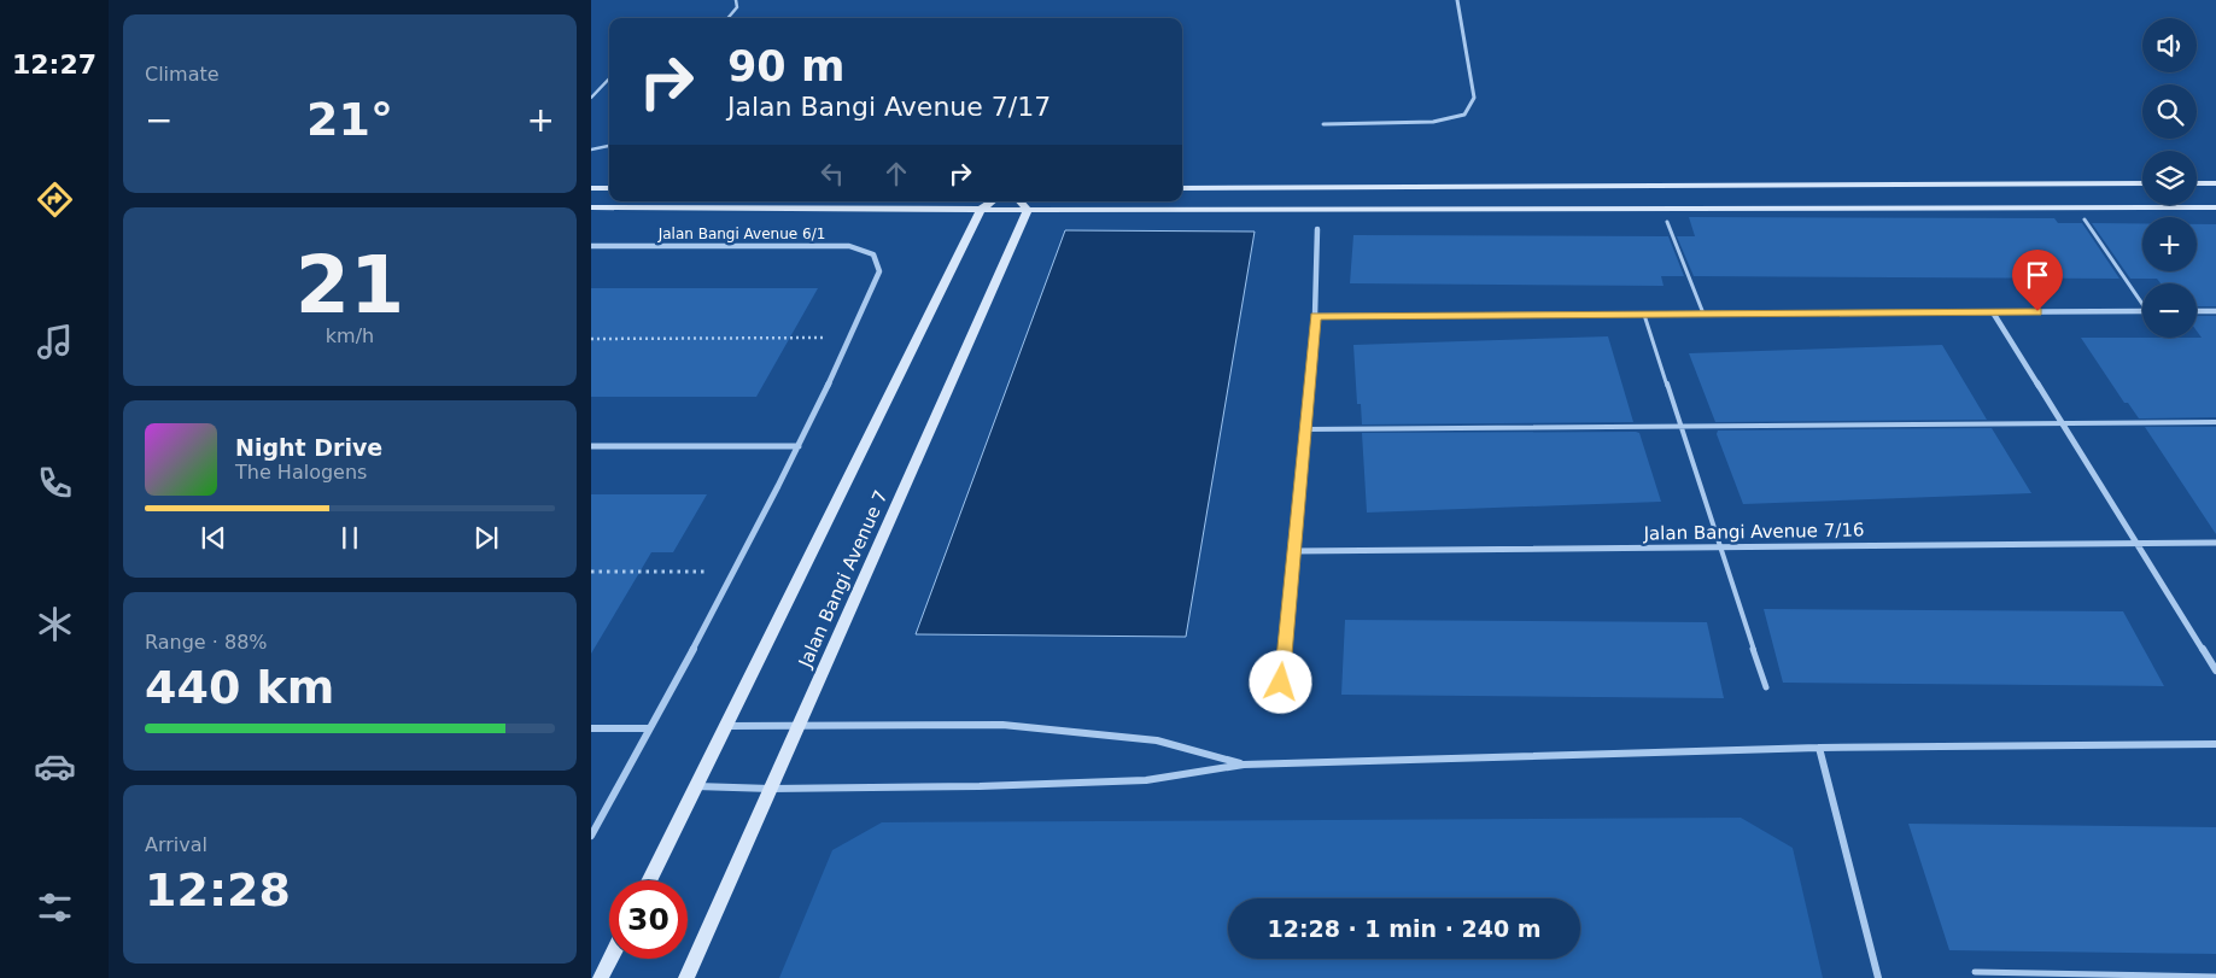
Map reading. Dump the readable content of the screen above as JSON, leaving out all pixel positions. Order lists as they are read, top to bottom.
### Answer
{
  "streets": {
    "street": ["Jalan Bangi Avenue 6/1", "Jalan Bangi Avenue 7/16", "Jalan Bangi Avenue 7"]
  },
  "page": {
    "tabs": "12:27",
    "tile": [
      "Climate",
      ["21", "km/h"],
      ["Range · 88%", "440 km"],
      ["Arrival", "12:28"]
    ],
    "map_buttons": ["+", "−"],
    "turn": ["90 m", "Jalan Bangi Avenue 7/17"],
    "heat": ["−", "21°", "+"],
    "song": ["Night Drive", "The Halogens"],
    "limit": "30",
    "trip": "12:28 · 1 min · 240 m"
  }
}
